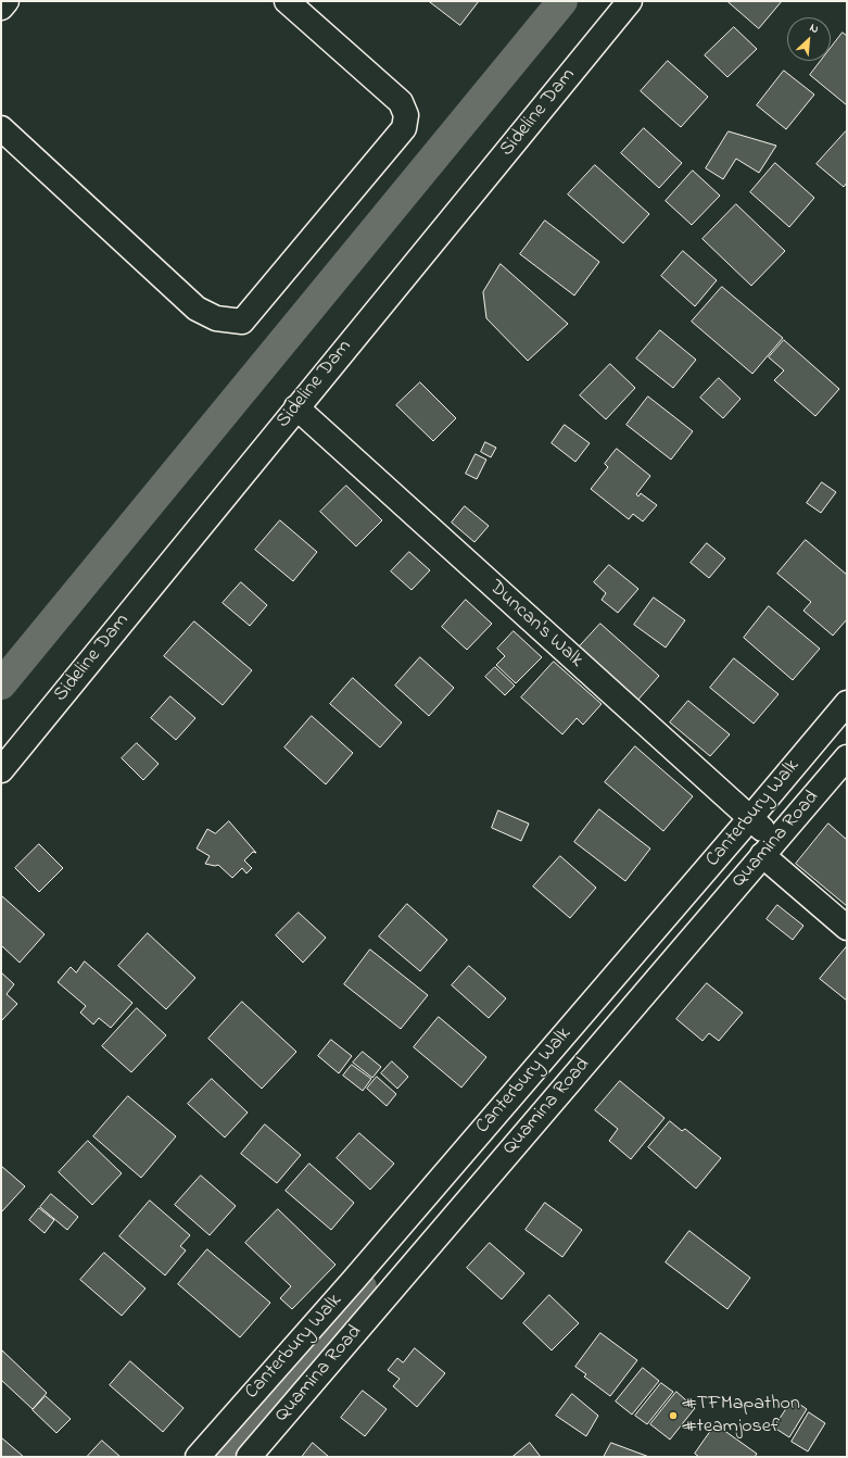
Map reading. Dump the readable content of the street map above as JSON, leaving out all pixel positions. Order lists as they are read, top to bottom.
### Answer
{
  "streets": {
    "street": [
      "Sideline Dam",
      "Duncan's Walk",
      "Canterbury Walk",
      "Quamina Road"
    ]
  },
  "crossings": [
    ["Sideline Dam", "Duncan's Walk"],
    ["Duncan's Walk", "Canterbury Walk"],
    ["Duncan's Walk", "Quamina Road"],
    ["Canterbury Walk", "Quamina Road"]
  ],
  "places": ["#TFMapathon #teamjosef"],
  "north": "top right"
}
